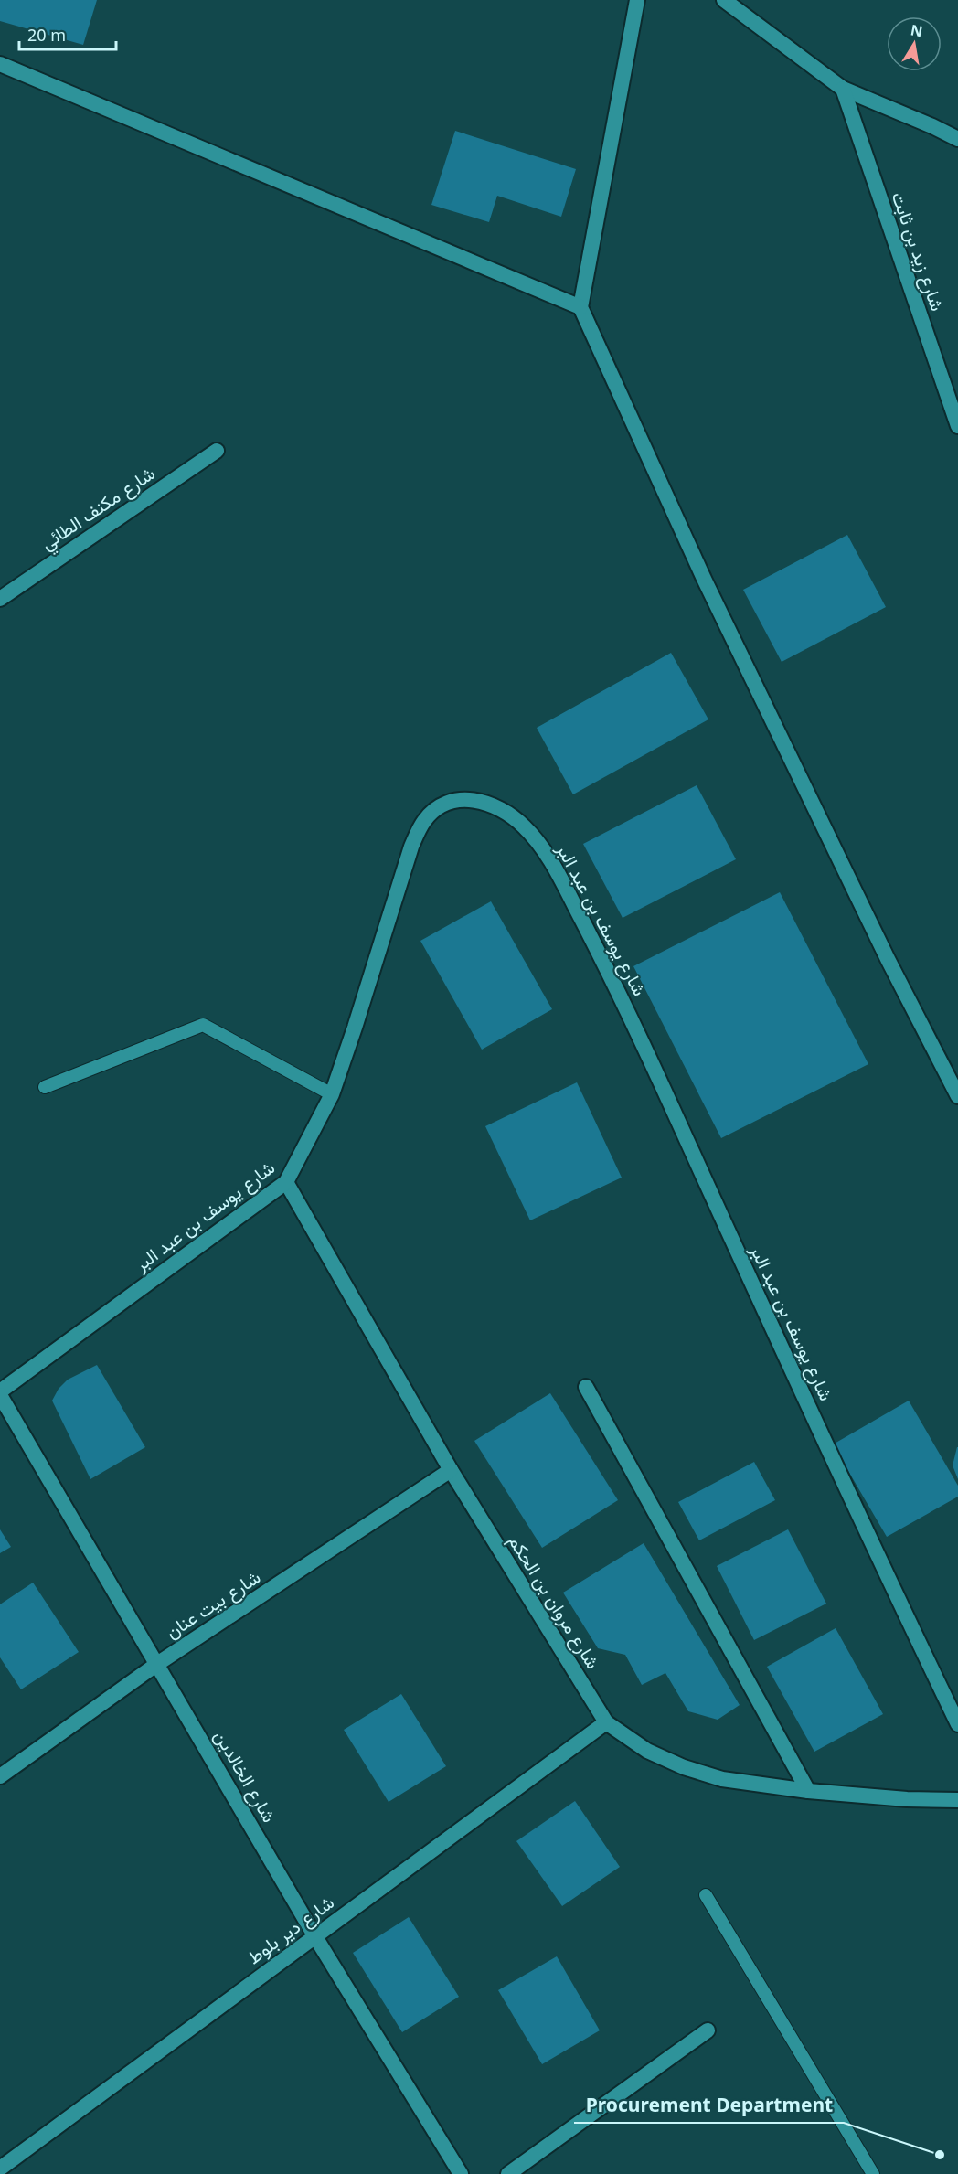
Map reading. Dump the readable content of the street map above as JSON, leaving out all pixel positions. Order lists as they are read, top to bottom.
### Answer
{
  "streets": {
    "street": [
      "شارع زيد بن ثابت",
      "شارع مكنف الطائي",
      "شارع يوسف بن عبد البر",
      "شارع مروان بن الحكم",
      "شارع بيت عنان",
      "شارع الخالدين",
      "شارع دير بلوط"
    ]
  },
  "crossings": [
    ["شارع يوسف بن عبد البر", "شارع مروان بن الحكم"],
    ["شارع يوسف بن عبد البر", "شارع الخالدين"],
    ["شارع مروان بن الحكم", "شارع بيت عنان"],
    ["شارع مروان بن الحكم", "شارع دير بلوط"],
    ["شارع بيت عنان", "شارع الخالدين"],
    ["شارع الخالدين", "شارع دير بلوط"]
  ],
  "places": ["Procurement Department"],
  "scale_bar": "20 m",
  "north": "top"
}
